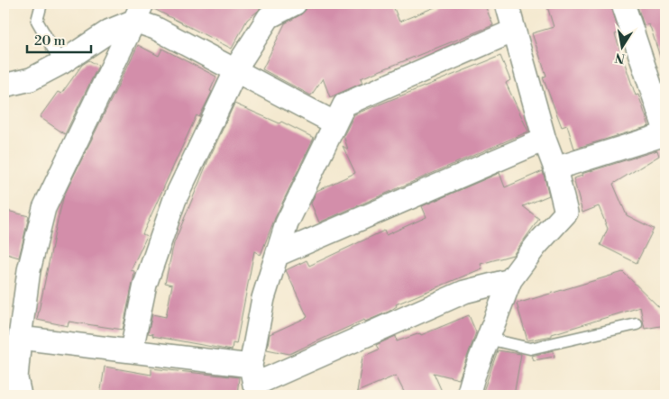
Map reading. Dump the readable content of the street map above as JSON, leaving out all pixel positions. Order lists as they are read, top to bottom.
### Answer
{
  "scale_bar": "20 m",
  "north": "bottom"
}
